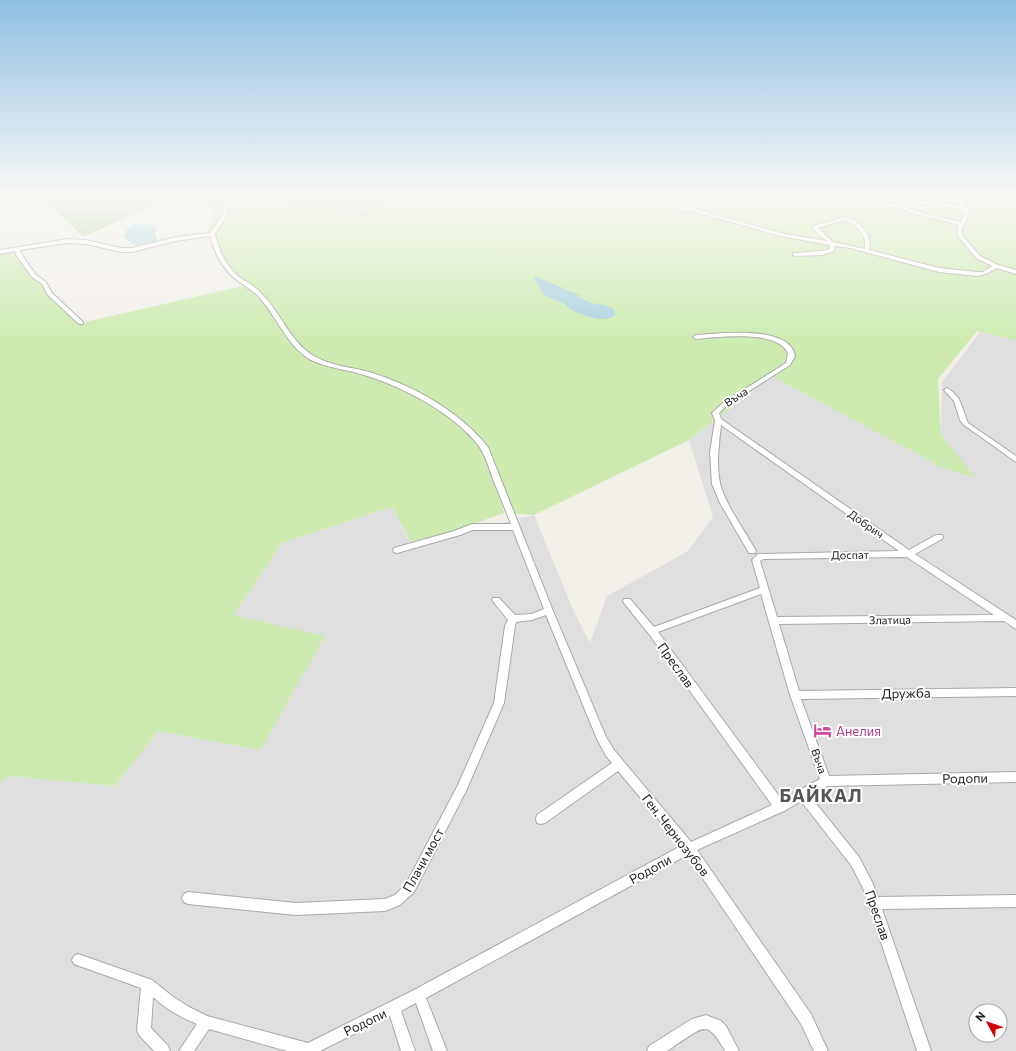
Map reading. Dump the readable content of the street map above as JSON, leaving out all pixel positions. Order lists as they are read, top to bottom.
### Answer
{
  "streets": {
    "street": [
      "Въча",
      "Добрич",
      "Доспат",
      "Златица",
      "Преслав",
      "Дружба",
      "Родопи",
      "Ген. Чернозубов",
      "Плачи мост"
    ]
  },
  "crossings": [
    ["Въча", "Добрич"],
    ["Въча", "Доспат"],
    ["Въча", "Златица"],
    ["Въча", "Дружба"],
    ["Въча", "Родопи"],
    ["Добрич", "Доспат"],
    ["Добрич", "Златица"],
    ["Преслав", "Родопи"],
    ["Родопи", "Ген. Чернозубов"]
  ],
  "districts": ["БАЙКАЛ"],
  "places": {
    "hotel": ["Анелия"]
  },
  "north": "top left"
}
